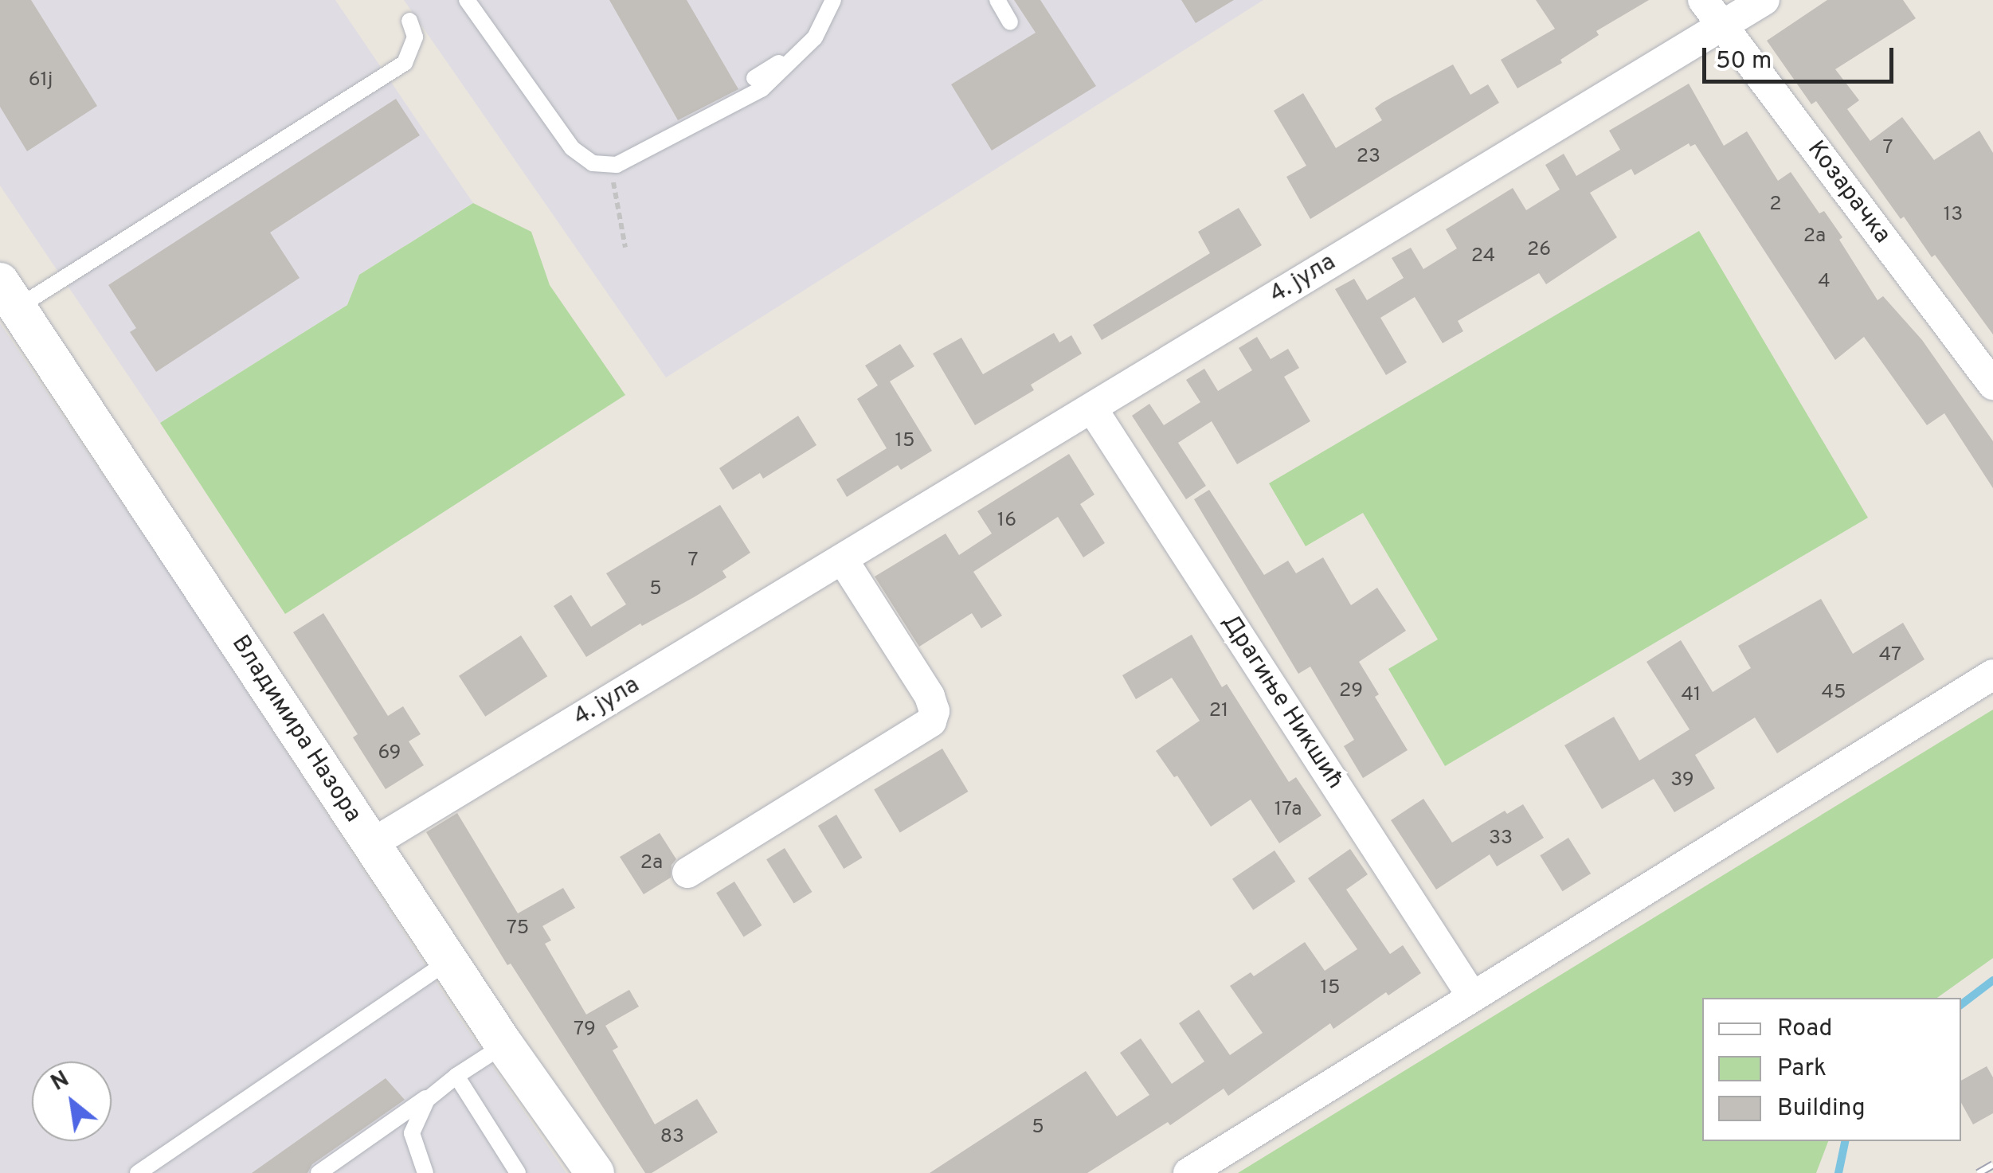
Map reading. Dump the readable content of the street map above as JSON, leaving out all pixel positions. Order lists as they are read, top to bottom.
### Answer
{
  "streets": {
    "street": [
      "Козарачка",
      "4. јула",
      "Драгиње Никшић",
      "Владимира Назора"
    ]
  },
  "crossings": [
    ["Козарачка", "4. јула"],
    ["4. јула", "Драгиње Никшић"],
    ["4. јула", "Владимира Назора"]
  ],
  "house_numbers": [
    "61j",
    "7",
    "23",
    "2",
    "13",
    "2a",
    "26",
    "24",
    "4",
    "15",
    "16",
    "7",
    "5",
    "47",
    "29",
    "45",
    "41",
    "21",
    "69",
    "39",
    "17a",
    "33",
    "2a",
    "75",
    "15",
    "79",
    "5",
    "83"
  ],
  "legend": ["Road", "Park", "Building"],
  "scale_bar": "50 m",
  "north": "top left"
}
